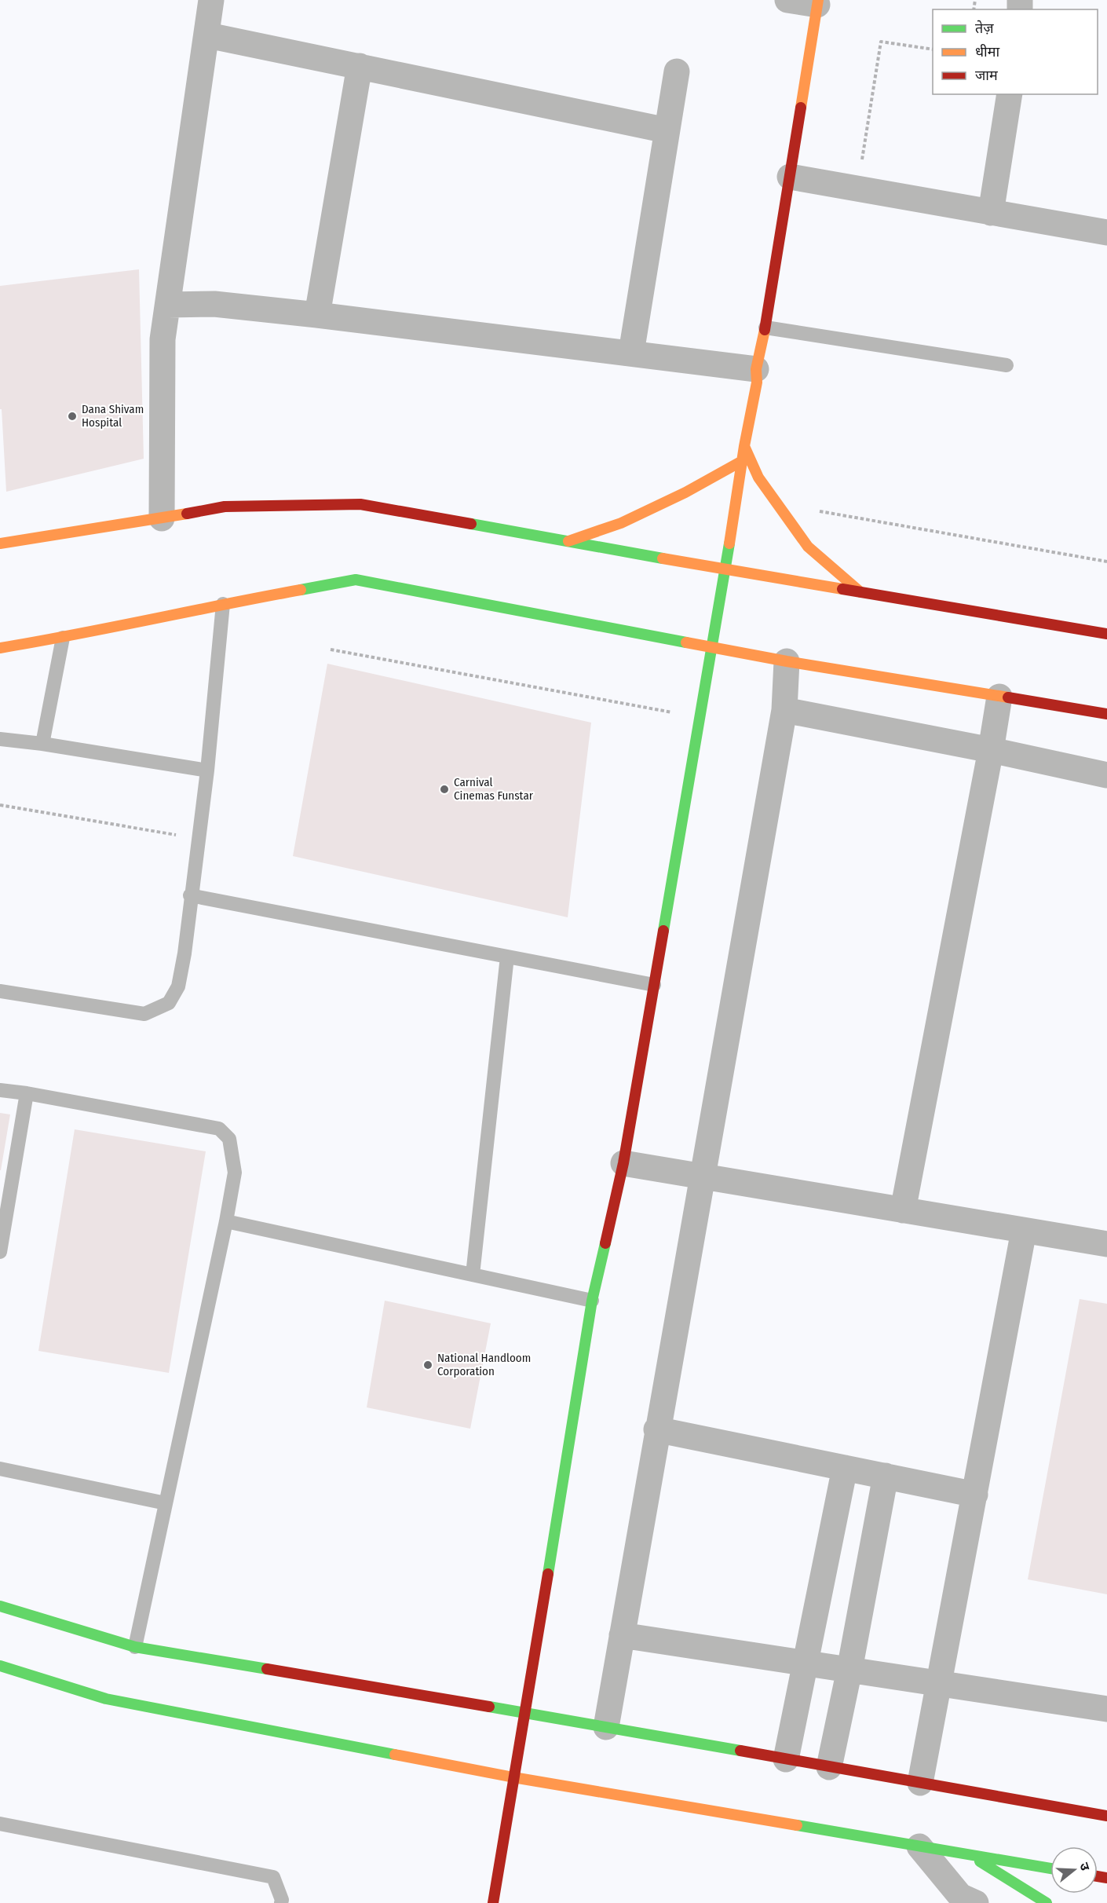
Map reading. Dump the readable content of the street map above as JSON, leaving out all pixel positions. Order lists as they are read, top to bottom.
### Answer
{
  "places": ["Dana Shivam Hospital", "Carnival Cinemas Funstar", "National Handloom Corporation"],
  "legend": ["तेज़", "धीमा", "जाम"],
  "north": "right"
}
